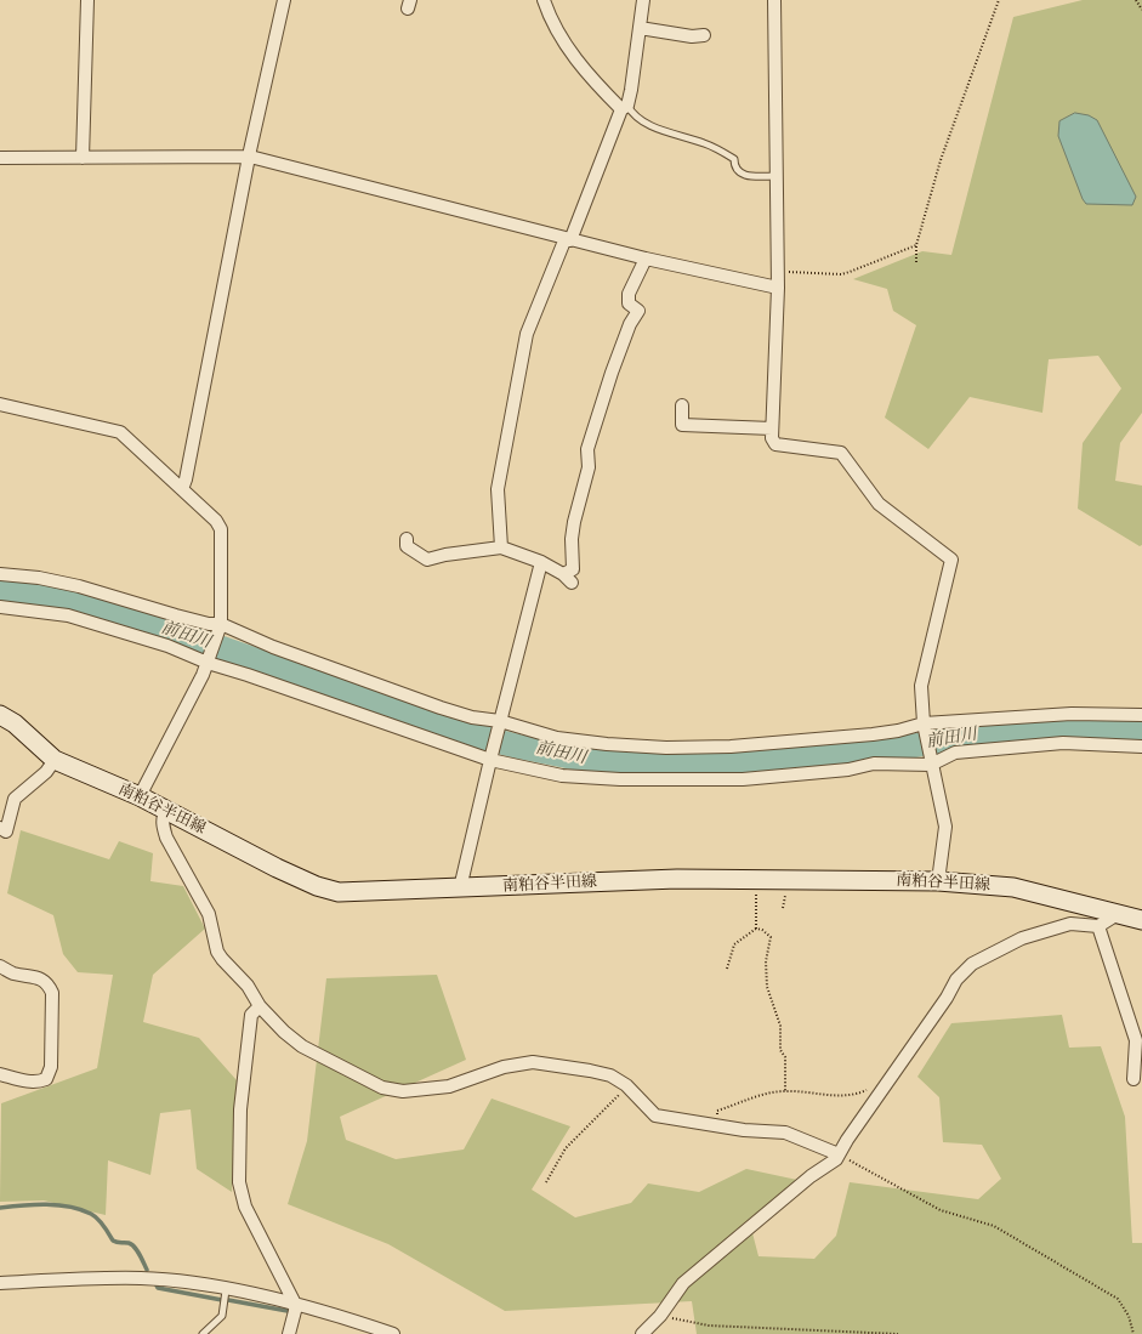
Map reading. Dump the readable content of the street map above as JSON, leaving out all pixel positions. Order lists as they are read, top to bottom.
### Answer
{
  "streets": {
    "main road": ["南粕谷半田線"]
  },
  "water": ["前田川"]
}
